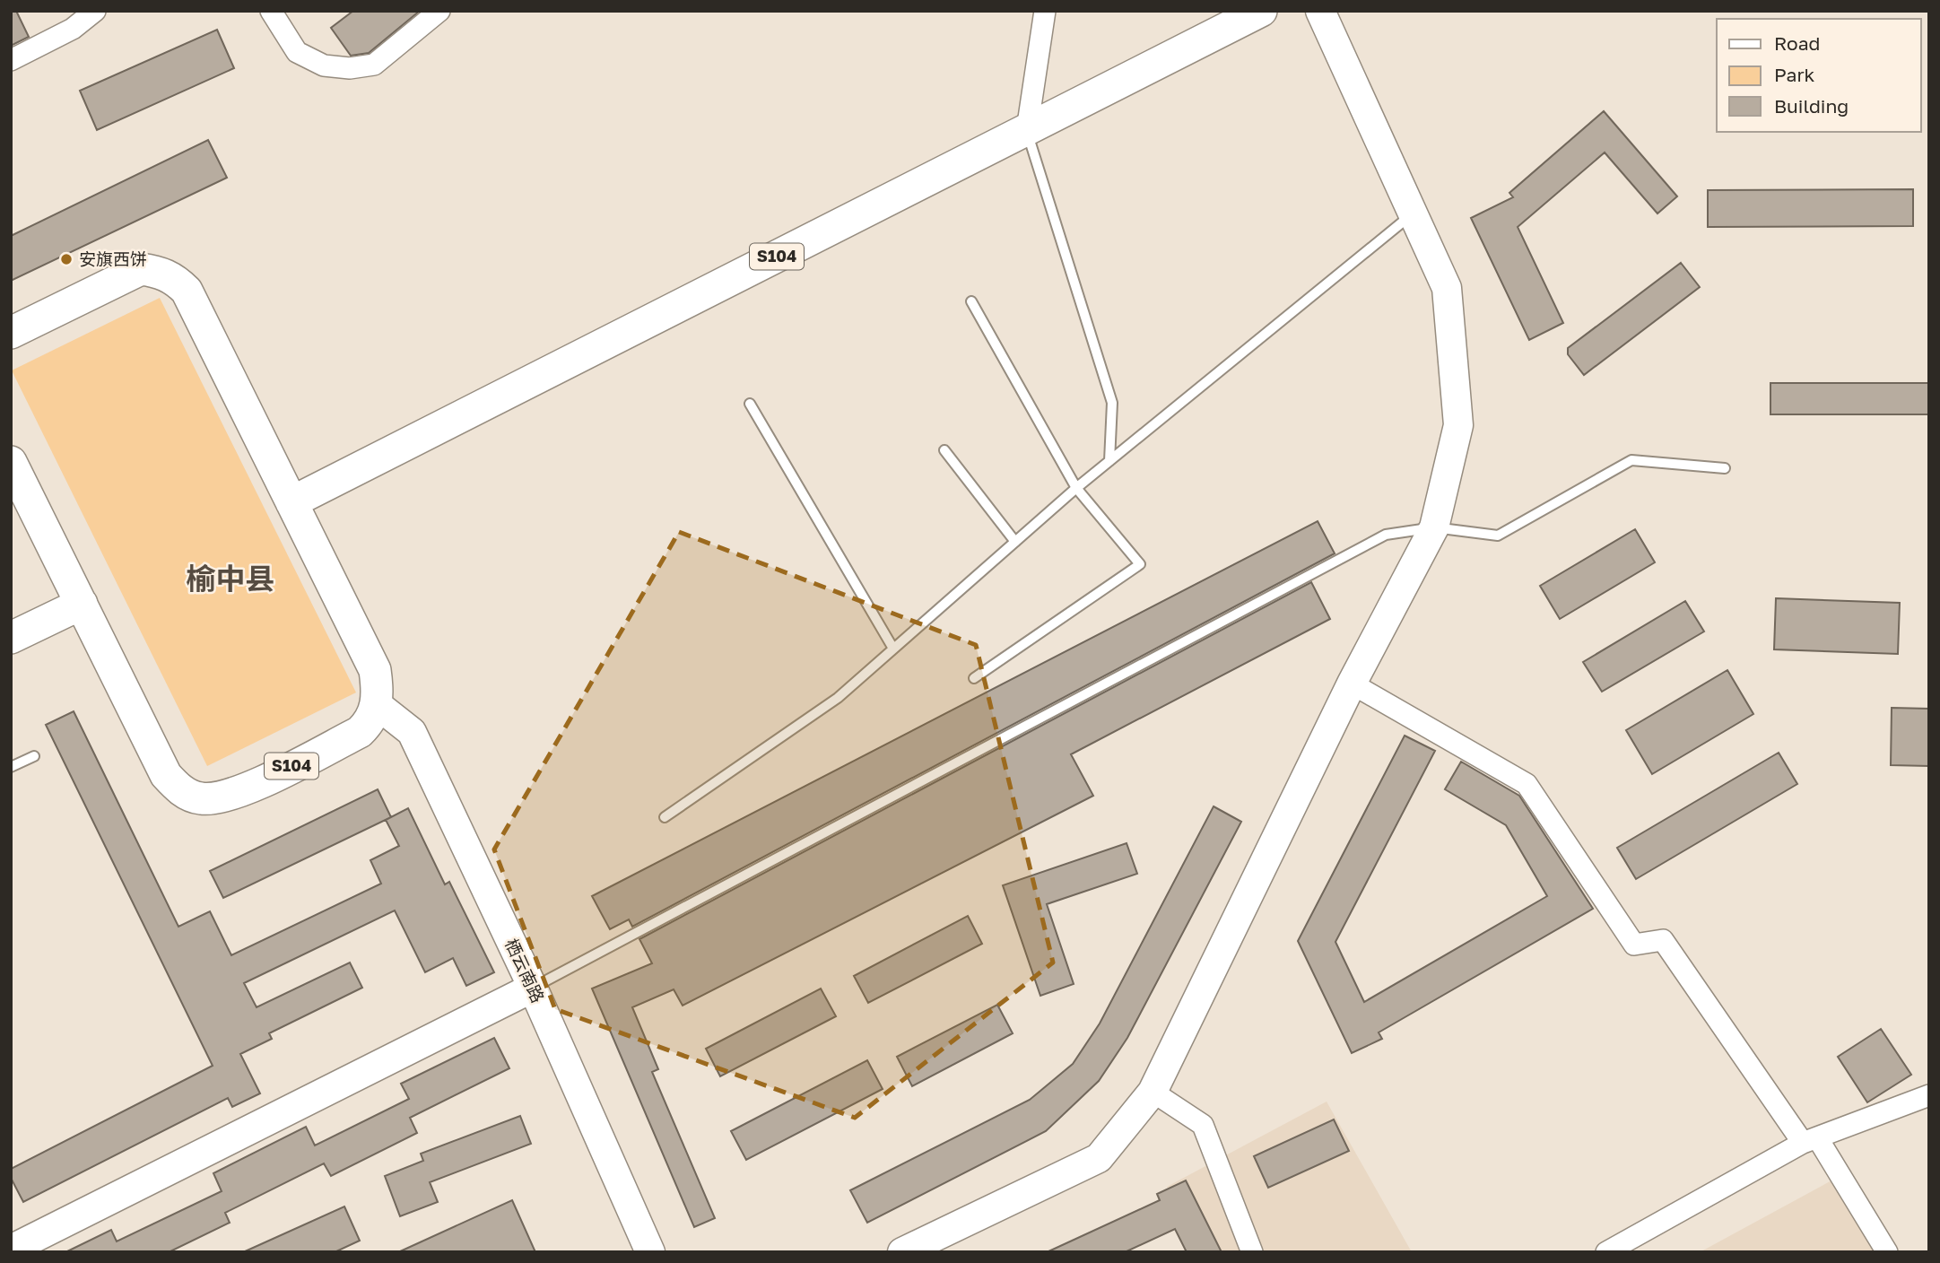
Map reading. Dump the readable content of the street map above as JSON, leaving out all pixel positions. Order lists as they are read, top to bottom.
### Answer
{
  "streets": {
    "main road": ["S104"],
    "street": ["栖云南路"]
  },
  "crossings": [
    ["S104", "栖云南路"]
  ],
  "districts": ["榆中县"],
  "places": ["安旗西饼"],
  "legend": ["Road", "Park", "Building"]
}
